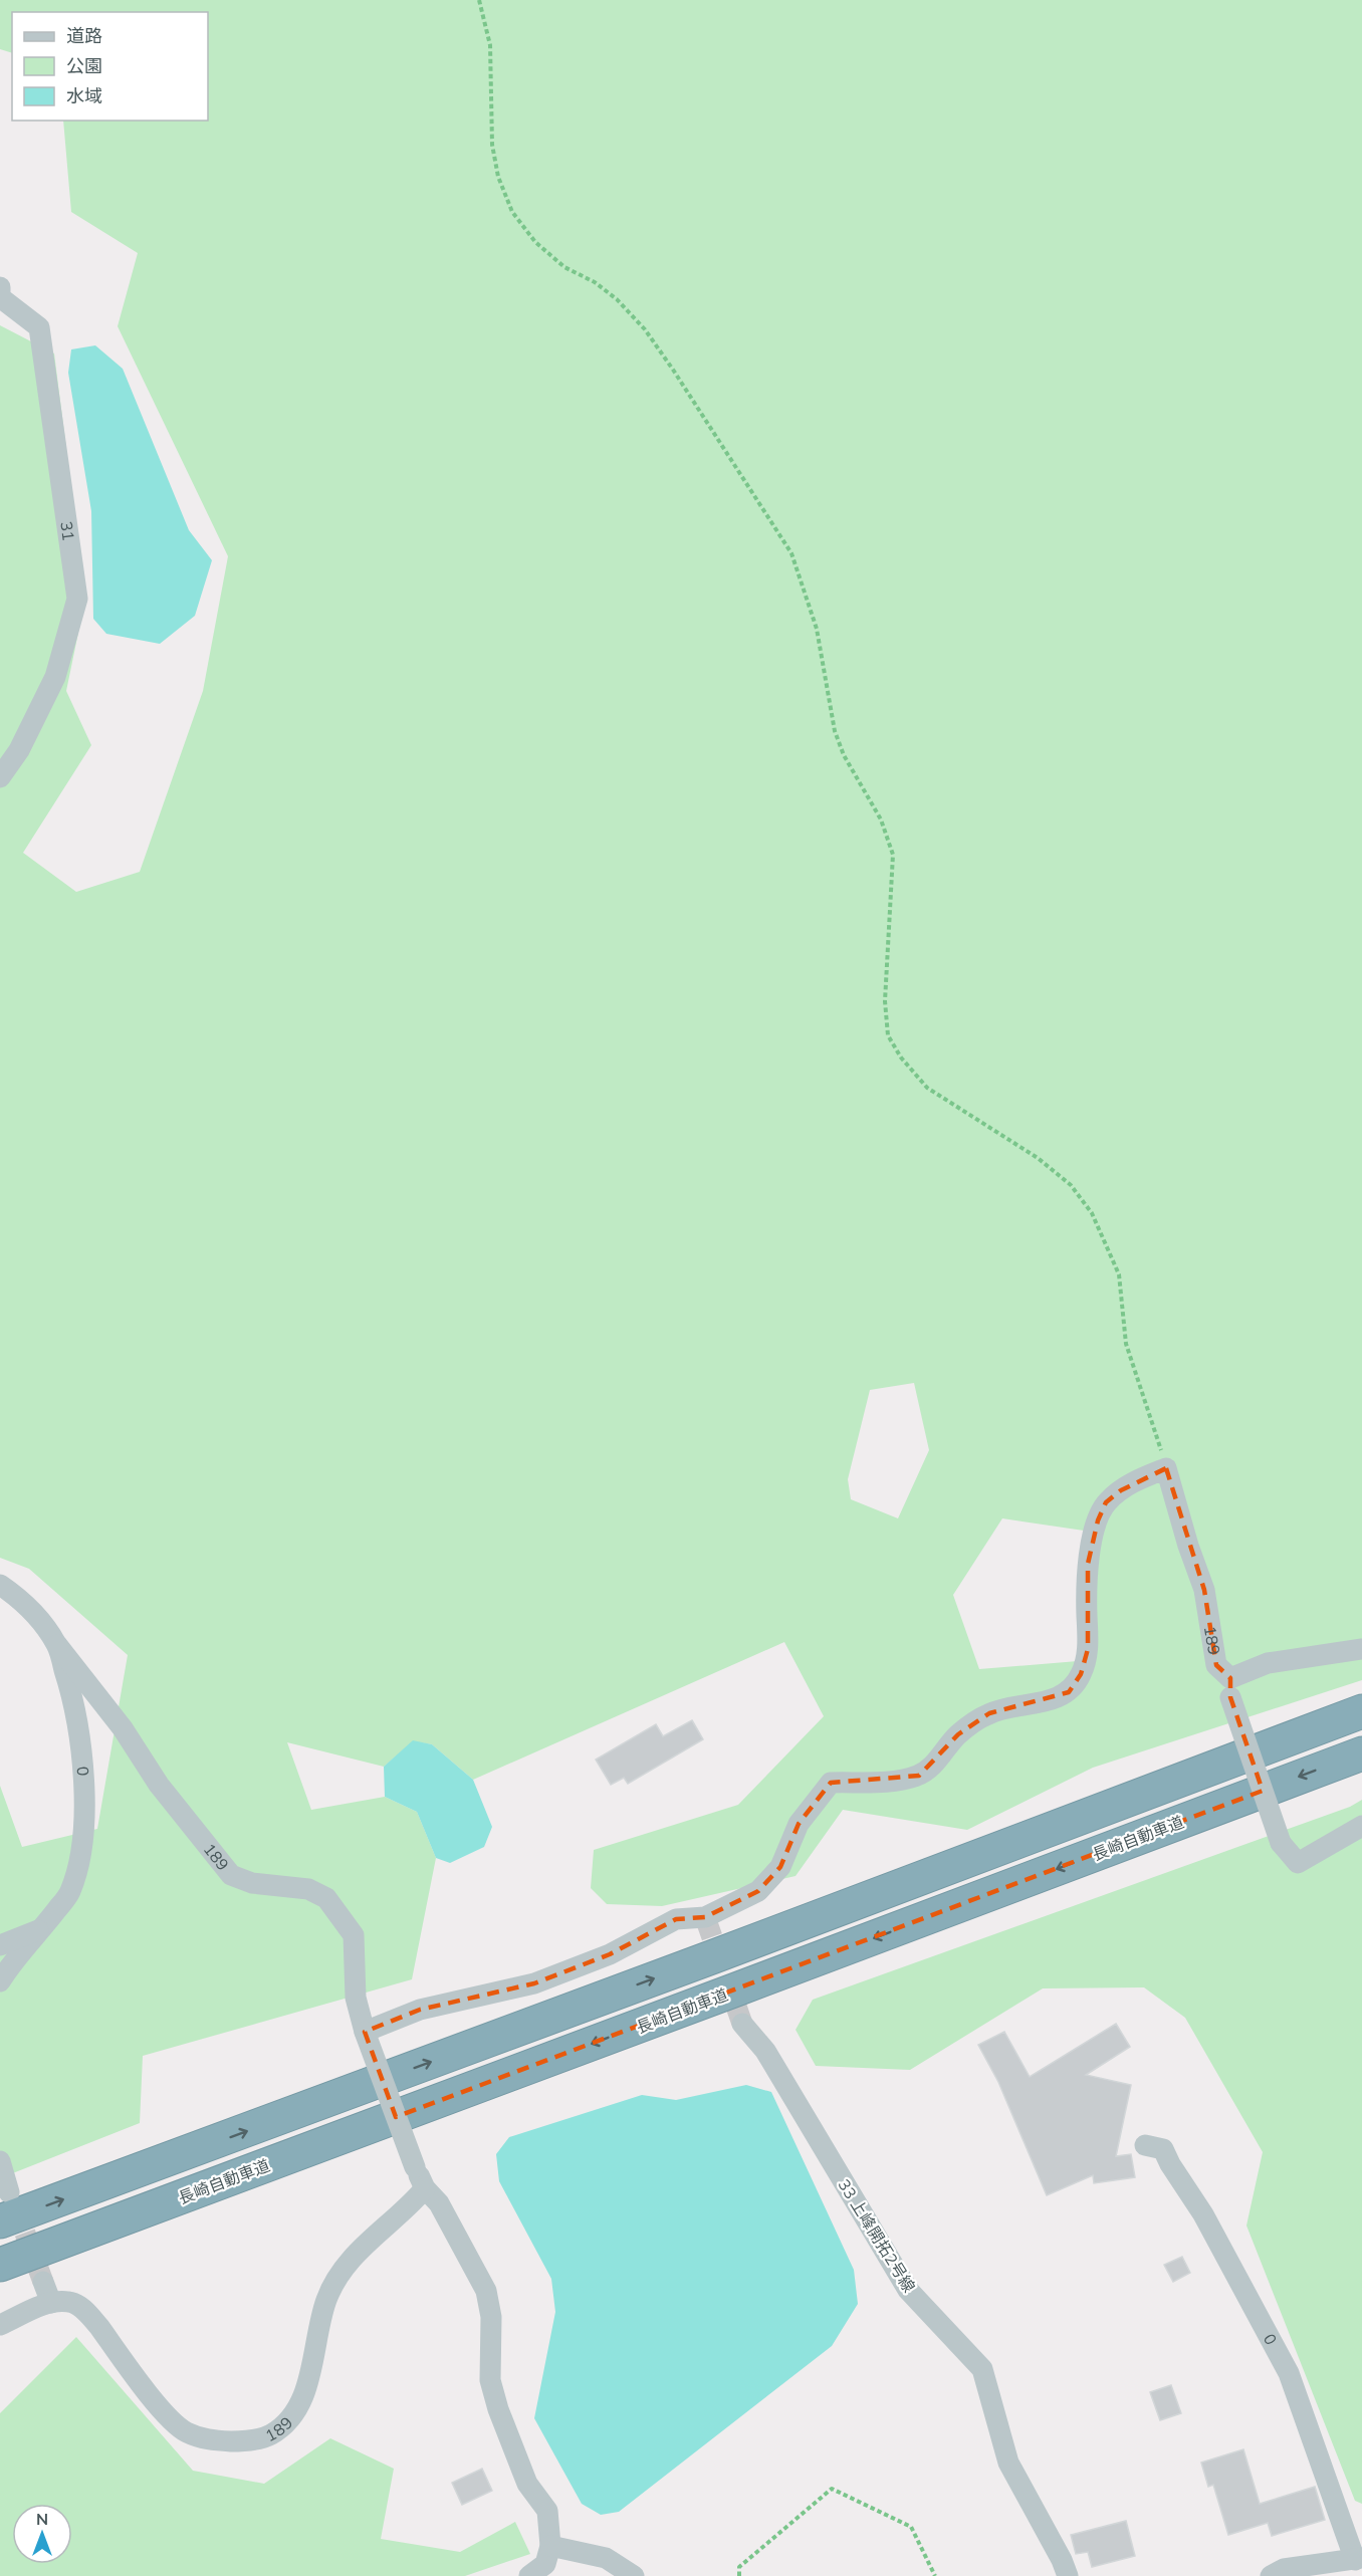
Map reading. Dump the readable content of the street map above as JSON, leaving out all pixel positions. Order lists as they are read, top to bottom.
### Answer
{
  "streets": {
    "highway": ["長崎自動車道"],
    "street": [
      "31",
      "189",
      "0",
      "33 上峰開拓2号線"
    ]
  },
  "crossings": [
    ["189", "0"]
  ],
  "legend": ["道路", "公園", "水域"],
  "north": "top"
}
